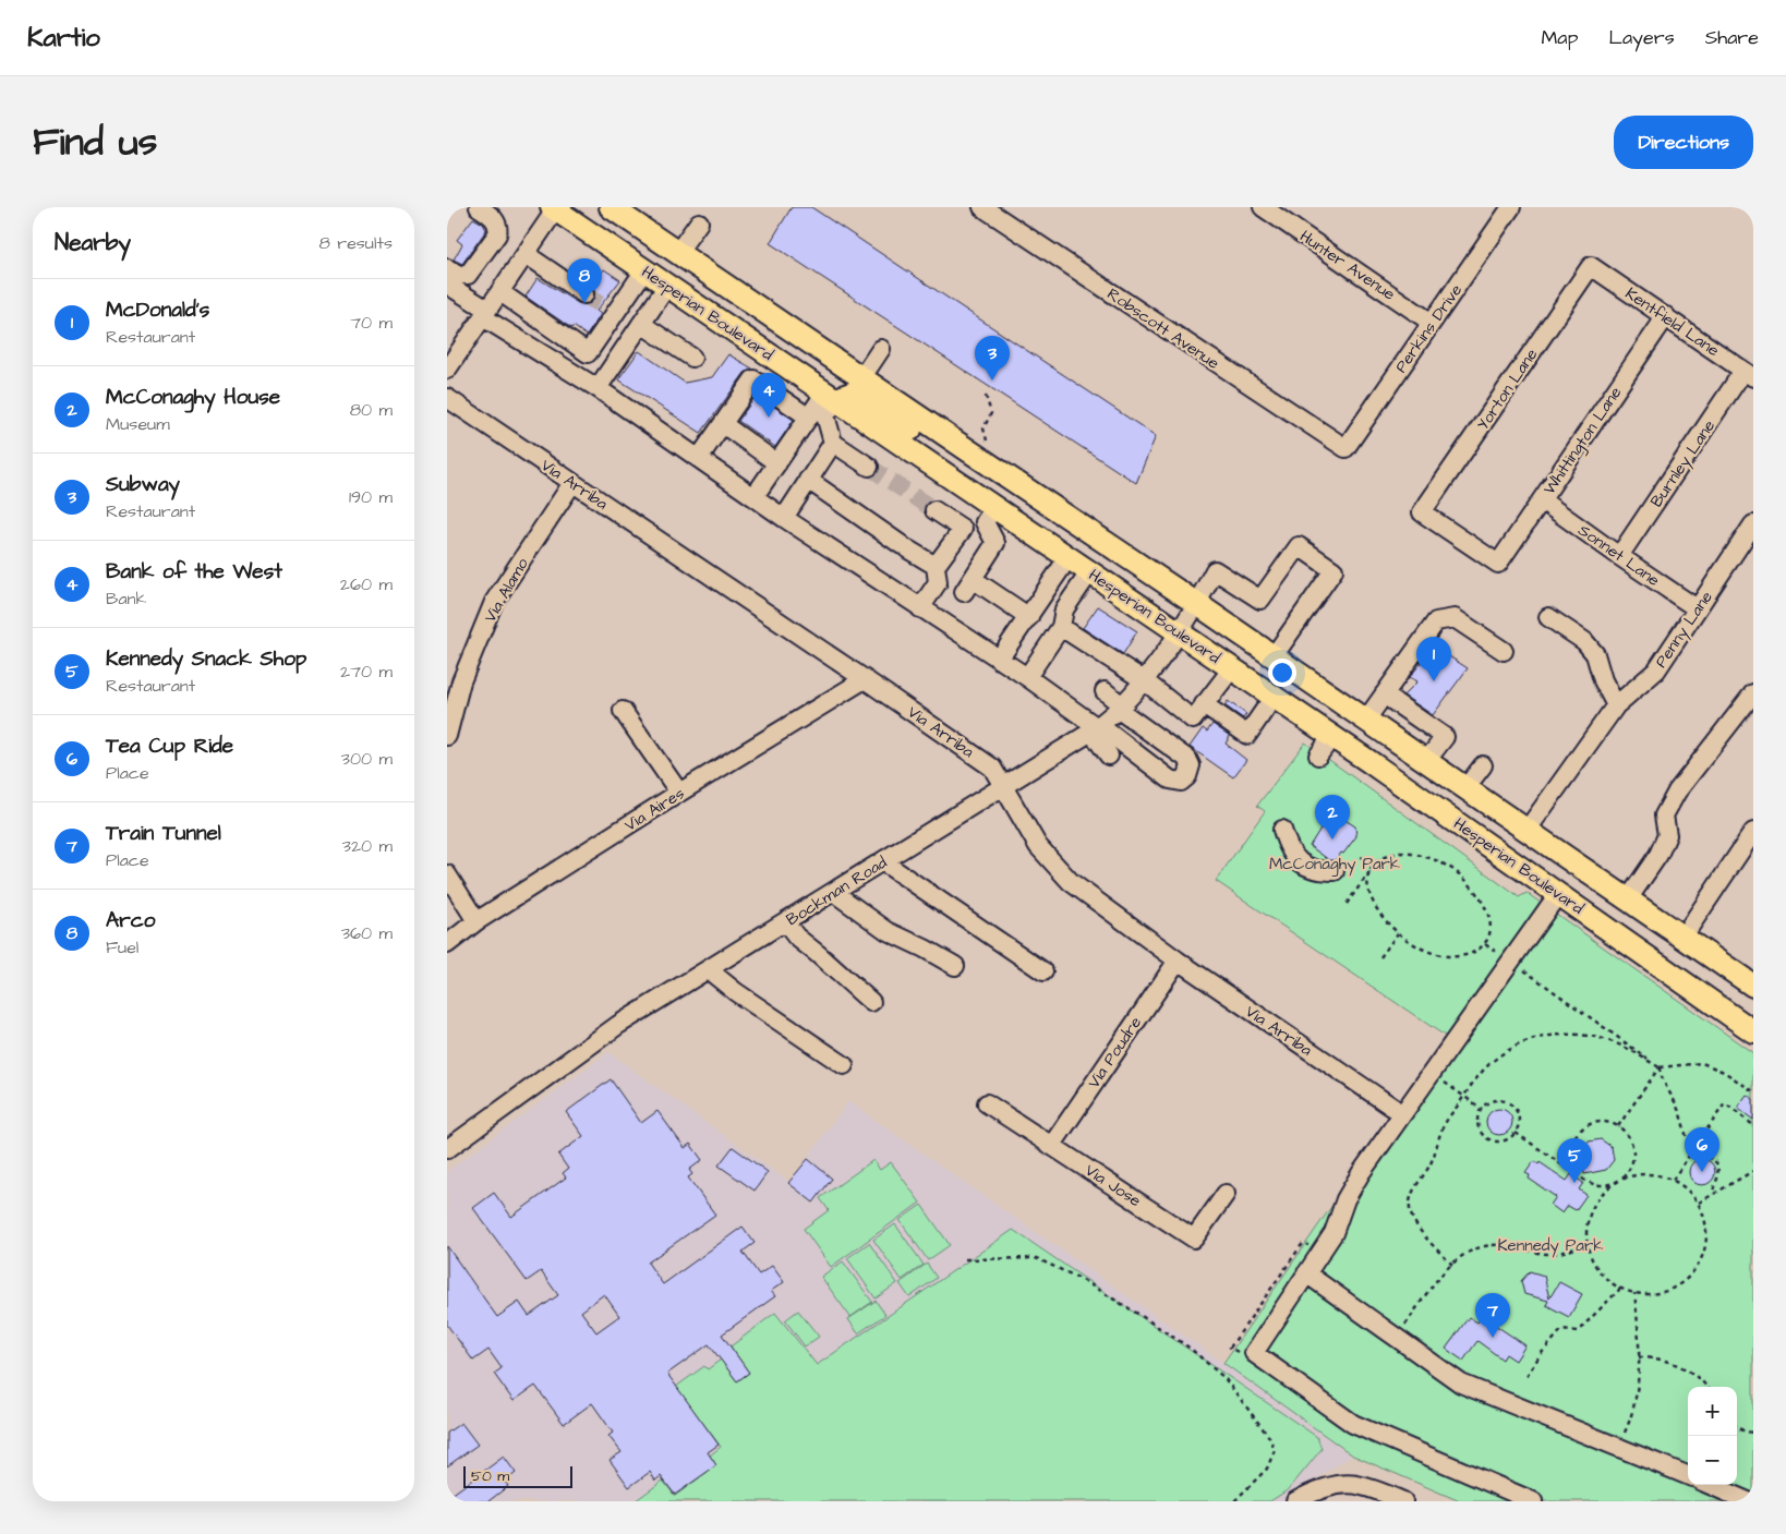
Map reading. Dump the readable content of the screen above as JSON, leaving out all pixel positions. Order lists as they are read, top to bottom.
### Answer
{
  "streets": {
    "main road": ["Hesperian Boulevard"],
    "street": [
      "Hunter Avenue",
      "Kentfield Lane",
      "Robscott Avenue",
      "Perkins Drive",
      "Yorton Lane",
      "Whittington Lane",
      "Burnley Lane",
      "Via Arriba",
      "Sonnet Lane",
      "Via Alamo",
      "Penny Lane",
      "Via Aires",
      "Bockman Road",
      "Via Poudre",
      "Via Jose"
    ]
  },
  "crossings": [
    ["Hunter Avenue", "Perkins Drive"],
    ["Hesperian Boulevard", "Penny Lane"],
    ["Hesperian Boulevard", "Bockman Road"],
    ["Kentfield Lane", "Yorton Lane"],
    ["Kentfield Lane", "Whittington Lane"],
    ["Kentfield Lane", "Burnley Lane"],
    ["Robscott Avenue", "Perkins Drive"],
    ["Yorton Lane", "Whittington Lane"],
    ["Whittington Lane", "Sonnet Lane"],
    ["Burnley Lane", "Sonnet Lane"],
    ["Via Arriba", "Via Alamo"],
    ["Via Arriba", "Via Aires"],
    ["Via Arriba", "Bockman Road"],
    ["Via Arriba", "Via Poudre"],
    ["Sonnet Lane", "Penny Lane"],
    ["Via Poudre", "Via Jose"]
  ],
  "parks": ["McConaghy Park", "Kennedy Park"],
  "scale_bar": "50 m",
  "page": {
    "header": "Kartio",
    "nav": ["Map", "Layers", "Share"],
    "title": "Find us",
    "buttons": "Directions",
    "heading": ["Nearby", "8 results"],
    "pins": [
      "8",
      "3",
      "4",
      "1",
      "2",
      "6",
      "5",
      "7"
    ],
    "list": [
      {
        "mark": "1",
        "name": "McDonald's",
        "note": "Restaurant",
        "value": "70 m"
      },
      {
        "mark": "2",
        "name": "McConaghy House",
        "note": "Museum",
        "value": "80 m"
      },
      {
        "mark": "3",
        "name": "Subway",
        "note": "Restaurant",
        "value": "190 m"
      },
      {
        "mark": "4",
        "name": "Bank of the West",
        "note": "Bank",
        "value": "260 m"
      },
      {
        "mark": "5",
        "name": "Kennedy Snack Shop",
        "note": "Restaurant",
        "value": "270 m"
      },
      {
        "mark": "6",
        "name": "Tea Cup Ride",
        "note": "Place",
        "value": "300 m"
      },
      {
        "mark": "7",
        "name": "Train Tunnel",
        "note": "Place",
        "value": "320 m"
      },
      {
        "mark": "8",
        "name": "Arco",
        "note": "Fuel",
        "value": "360 m"
      }
    ],
    "map_buttons": ["+", "−"],
    "scale": "50 m"
  }
}
